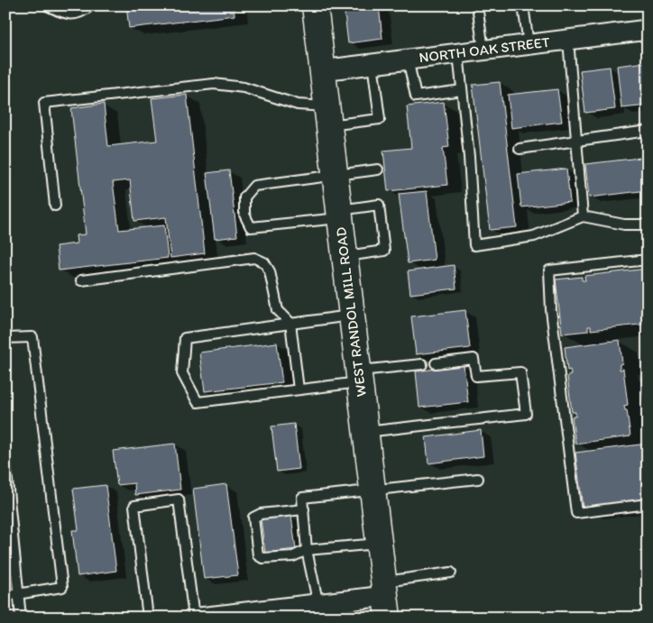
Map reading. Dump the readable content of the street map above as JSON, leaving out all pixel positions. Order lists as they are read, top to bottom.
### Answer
{
  "streets": {
    "main road": ["WEST RANDOL MILL ROAD"],
    "street": ["NORTH OAK STREET"]
  },
  "crossings": [
    ["NORTH OAK STREET", "WEST RANDOL MILL ROAD"]
  ]
}
